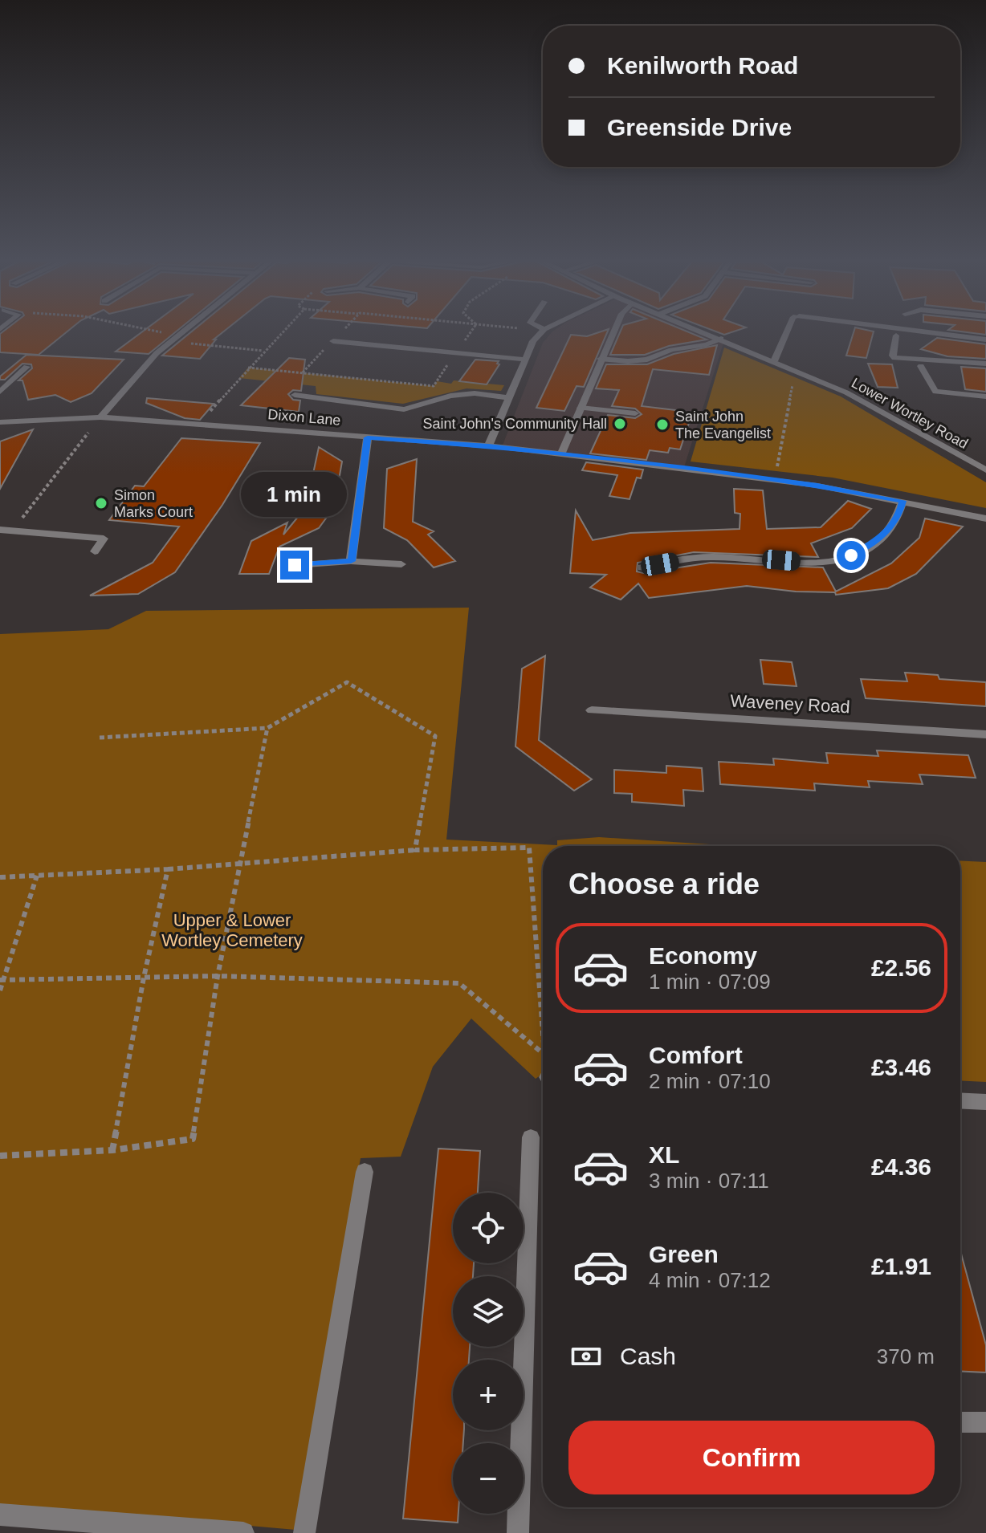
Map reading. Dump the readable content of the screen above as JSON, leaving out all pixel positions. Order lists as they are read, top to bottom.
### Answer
{
  "streets": {
    "street": ["Lower Wortley Road", "Dixon Lane", "Waveney Road"]
  },
  "parks": ["Upper & Lower Wortley Cemetery"],
  "places": ["Saint John's Community Hall", "Saint John The Evangelist", "Simon Marks Court"],
  "page": {
    "banner": ["Kenilworth Road", "Greenside Drive"],
    "bubble": "1 min",
    "heading": "Choose a ride",
    "list": [
      {
        "name": "Economy",
        "note": "1 min · 07:09",
        "value": "£2.56"
      },
      {
        "name": "Comfort",
        "note": "2 min · 07:10",
        "value": "£3.46"
      },
      {
        "name": "XL",
        "note": "3 min · 07:11",
        "value": "£4.36"
      },
      {
        "name": "Green",
        "note": "4 min · 07:12",
        "value": "£1.91"
      }
    ],
    "map_buttons": ["+", "−"],
    "pay": ["Cash", "370 m"],
    "buttons": "Confirm"
  }
}
